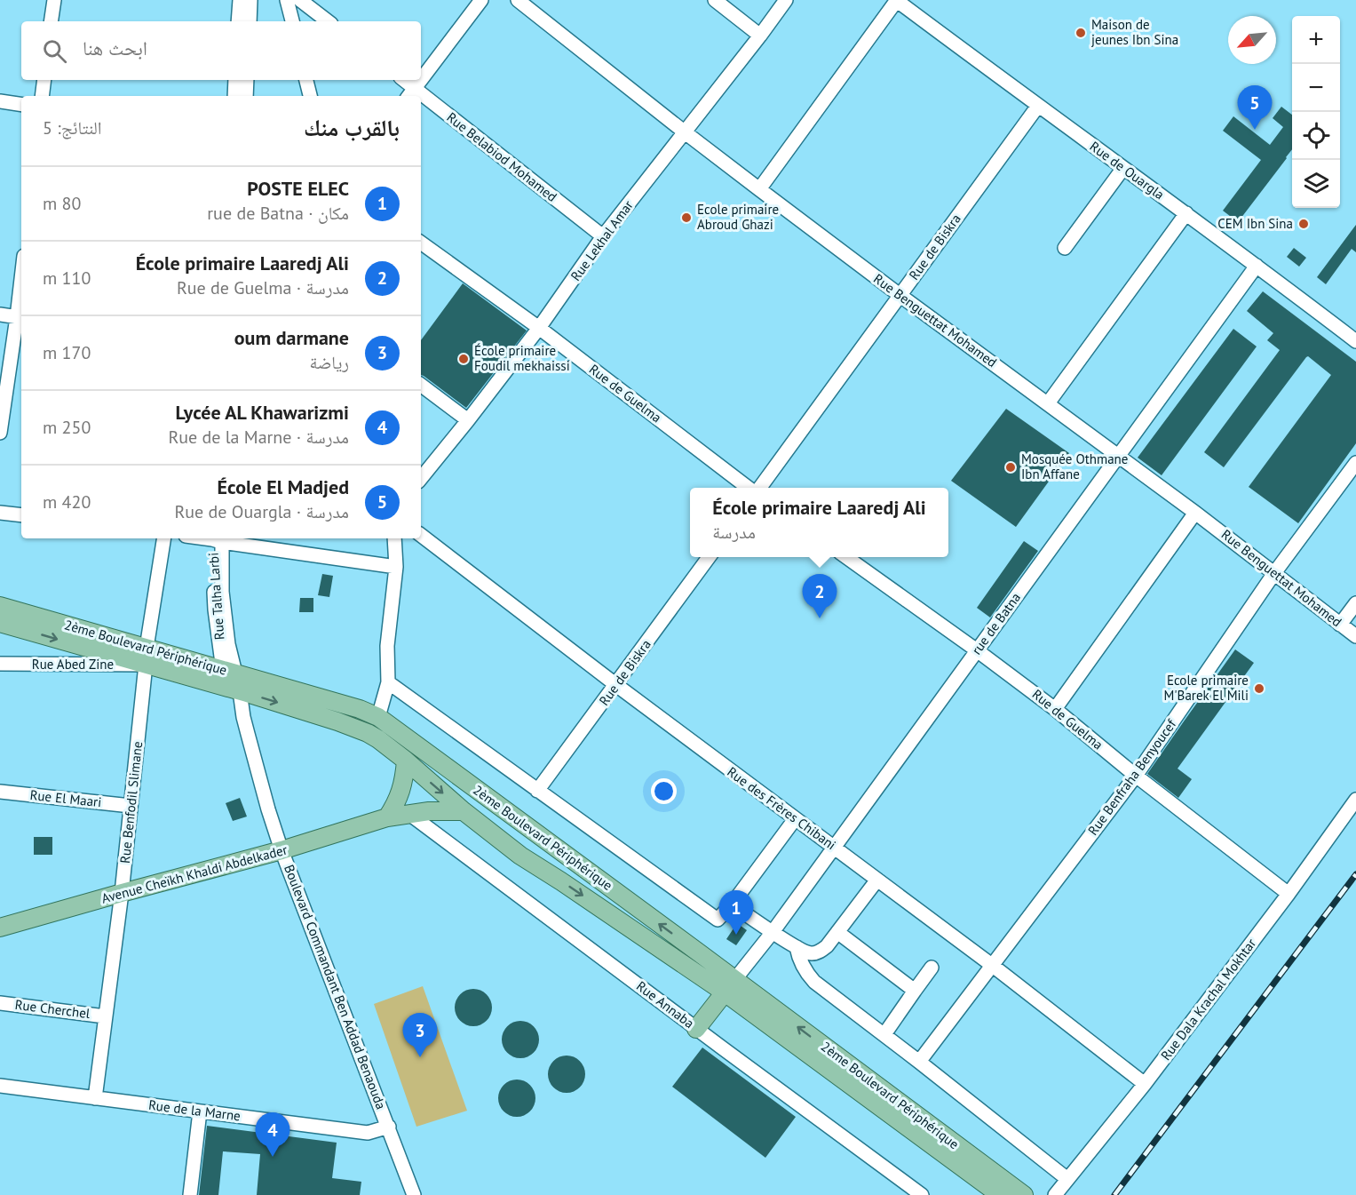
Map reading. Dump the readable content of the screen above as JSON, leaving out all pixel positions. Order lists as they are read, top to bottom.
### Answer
{
  "streets": {
    "main road": ["2ème Boulevard Périphérique", "Avenue Cheïkh Khaldi Abdelkader"],
    "street": [
      "Rue Belabiod Mohamed",
      "Rue de Ouargla",
      "Rue Lekhal Amar",
      "Rue de Biskra",
      "Rue Benguettat Mohamed",
      "Rue de Guelma",
      "rue de Batna",
      "Rue Abed Zine",
      "Rue Benfraha Benyoucef",
      "Rue El Maari",
      "Rue Benfodil Slimane",
      "Rue des Frères Chibani",
      "Boulevard Commandant Ben Addad Benaouda",
      "Rue Dala Krachal Mokhtar",
      "Rue Annaba",
      "Rue Cherchel",
      "Rue de la Marne"
    ]
  },
  "crossings": [
    ["Rue Belabiod Mohamed", "Rue Lekhal Amar"],
    ["Rue de Ouargla", "Rue de Biskra"],
    ["Rue de Ouargla", "rue de Batna"],
    ["Rue Lekhal Amar", "Rue Benguettat Mohamed"],
    ["Rue Lekhal Amar", "Rue de Guelma"],
    ["Rue de Biskra", "Rue Benguettat Mohamed"],
    ["Rue de Biskra", "Rue des Frères Chibani"],
    ["Rue Benguettat Mohamed", "rue de Batna"],
    ["Rue Benguettat Mohamed", "Rue Benfraha Benyoucef"],
    ["Rue de Guelma", "rue de Batna"],
    ["Rue de Guelma", "Rue Benfraha Benyoucef"],
    ["Rue de Guelma", "Rue Dala Krachal Mokhtar"],
    ["rue de Batna", "2ème Boulevard Périphérique"],
    ["rue de Batna", "Rue des Frères Chibani"],
    ["2ème Boulevard Périphérique", "Rue Abed Zine"],
    ["2ème Boulevard Périphérique", "Rue Benfodil Slimane"],
    ["2ème Boulevard Périphérique", "Avenue Cheïkh Khaldi Abdelkader"],
    ["2ème Boulevard Périphérique", "Boulevard Commandant Ben Addad Benaouda"],
    ["Rue Abed Zine", "Rue Benfodil Slimane"],
    ["Rue Benfraha Benyoucef", "Rue des Frères Chibani"],
    ["Rue El Maari", "Rue Benfodil Slimane"],
    ["Rue Benfodil Slimane", "Avenue Cheïkh Khaldi Abdelkader"],
    ["Rue Benfodil Slimane", "Rue Cherchel"],
    ["Rue Benfodil Slimane", "Rue de la Marne"],
    ["Rue des Frères Chibani", "Rue Dala Krachal Mokhtar"],
    ["Avenue Cheïkh Khaldi Abdelkader", "Boulevard Commandant Ben Addad Benaouda"],
    ["Avenue Cheïkh Khaldi Abdelkader", "Rue Annaba"],
    ["Boulevard Commandant Ben Addad Benaouda", "Rue de la Marne"]
  ],
  "places": [
    "Maison de jeunes Ibn Sina",
    "Ecole primaire Abroud Ghazi",
    "CEM Ibn Sina",
    "École primaire Foudil mekhaissi",
    "Mosquée Othmane Ibn Affane",
    "Ecole primaire M'Barek El Mili"
  ],
  "north": "bottom left",
  "page": {
    "map_buttons": ["+", "−"],
    "search": "ابحث هنا",
    "pins": [
      "5",
      "2",
      "1",
      "3",
      "4"
    ],
    "heading": ["بالقرب منك", "النتائج: 5"],
    "list": [
      {
        "mark": "1",
        "name": "POSTE ELEC",
        "note": "مكان · rue de Batna",
        "value": "80 m"
      },
      {
        "mark": "2",
        "name": "École primaire Laaredj Ali",
        "note": "مدرسة · Rue de Guelma",
        "value": "110 m"
      },
      {
        "mark": "3",
        "name": "oum darmane",
        "note": "رياضة",
        "value": "170 m"
      },
      {
        "mark": "4",
        "name": "Lycée AL Khawarizmi",
        "note": "مدرسة · Rue de la Marne",
        "value": "250 m"
      },
      {
        "mark": "5",
        "name": "École El Madjed",
        "note": "مدرسة · Rue de Ouargla",
        "value": "420 m"
      }
    ],
    "popup": ["École primaire Laaredj Ali", "مدرسة"]
  }
}
